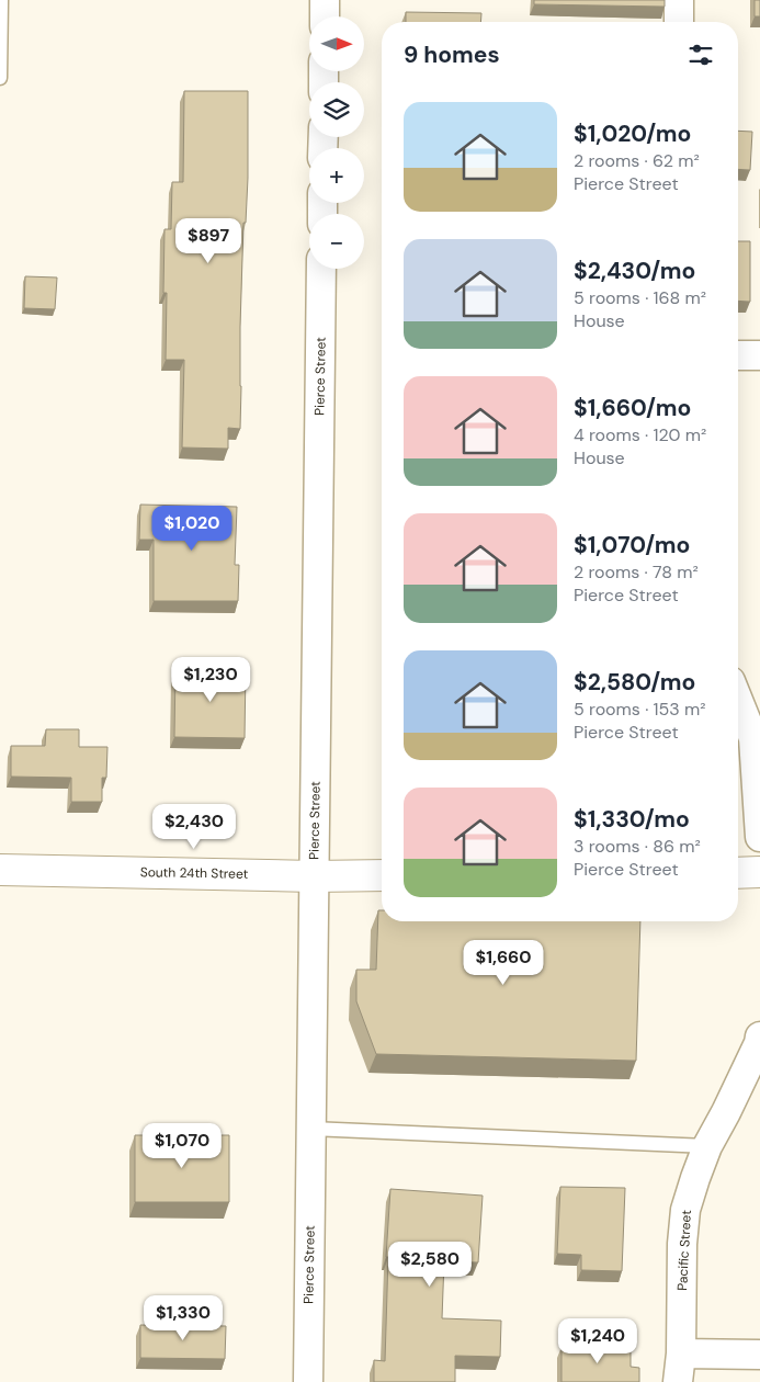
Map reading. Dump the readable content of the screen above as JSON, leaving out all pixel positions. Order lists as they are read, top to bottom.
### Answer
{
  "streets": {
    "main road": ["South 24th Street"],
    "street": ["Pierce Street", "Pacific Street"]
  },
  "crossings": [
    ["Pierce Street", "South 24th Street"]
  ],
  "north": "right",
  "page": {
    "map_buttons": ["+", "−"],
    "heading": "9 homes",
    "list": [
      {
        "name": "$1,020/mo",
        "note": "2 rooms · 62 m² · Pierce Street"
      },
      {
        "name": "$2,430/mo",
        "note": "5 rooms · 168 m² · House"
      },
      {
        "name": "$1,660/mo",
        "note": "4 rooms · 120 m² · House"
      },
      {
        "name": "$1,070/mo",
        "note": "2 rooms · 78 m² · Pierce Street"
      },
      {
        "name": "$2,580/mo",
        "note": "5 rooms · 153 m² · Pierce Street"
      },
      {
        "name": "$1,330/mo",
        "note": "3 rooms · 86 m² · Pierce Street"
      }
    ],
    "price": [
      "$897",
      "$1,020",
      "$1,230",
      "$2,430",
      "$1,660",
      "$1,070",
      "$2,580",
      "$1,330",
      "$1,240"
    ]
  }
}
